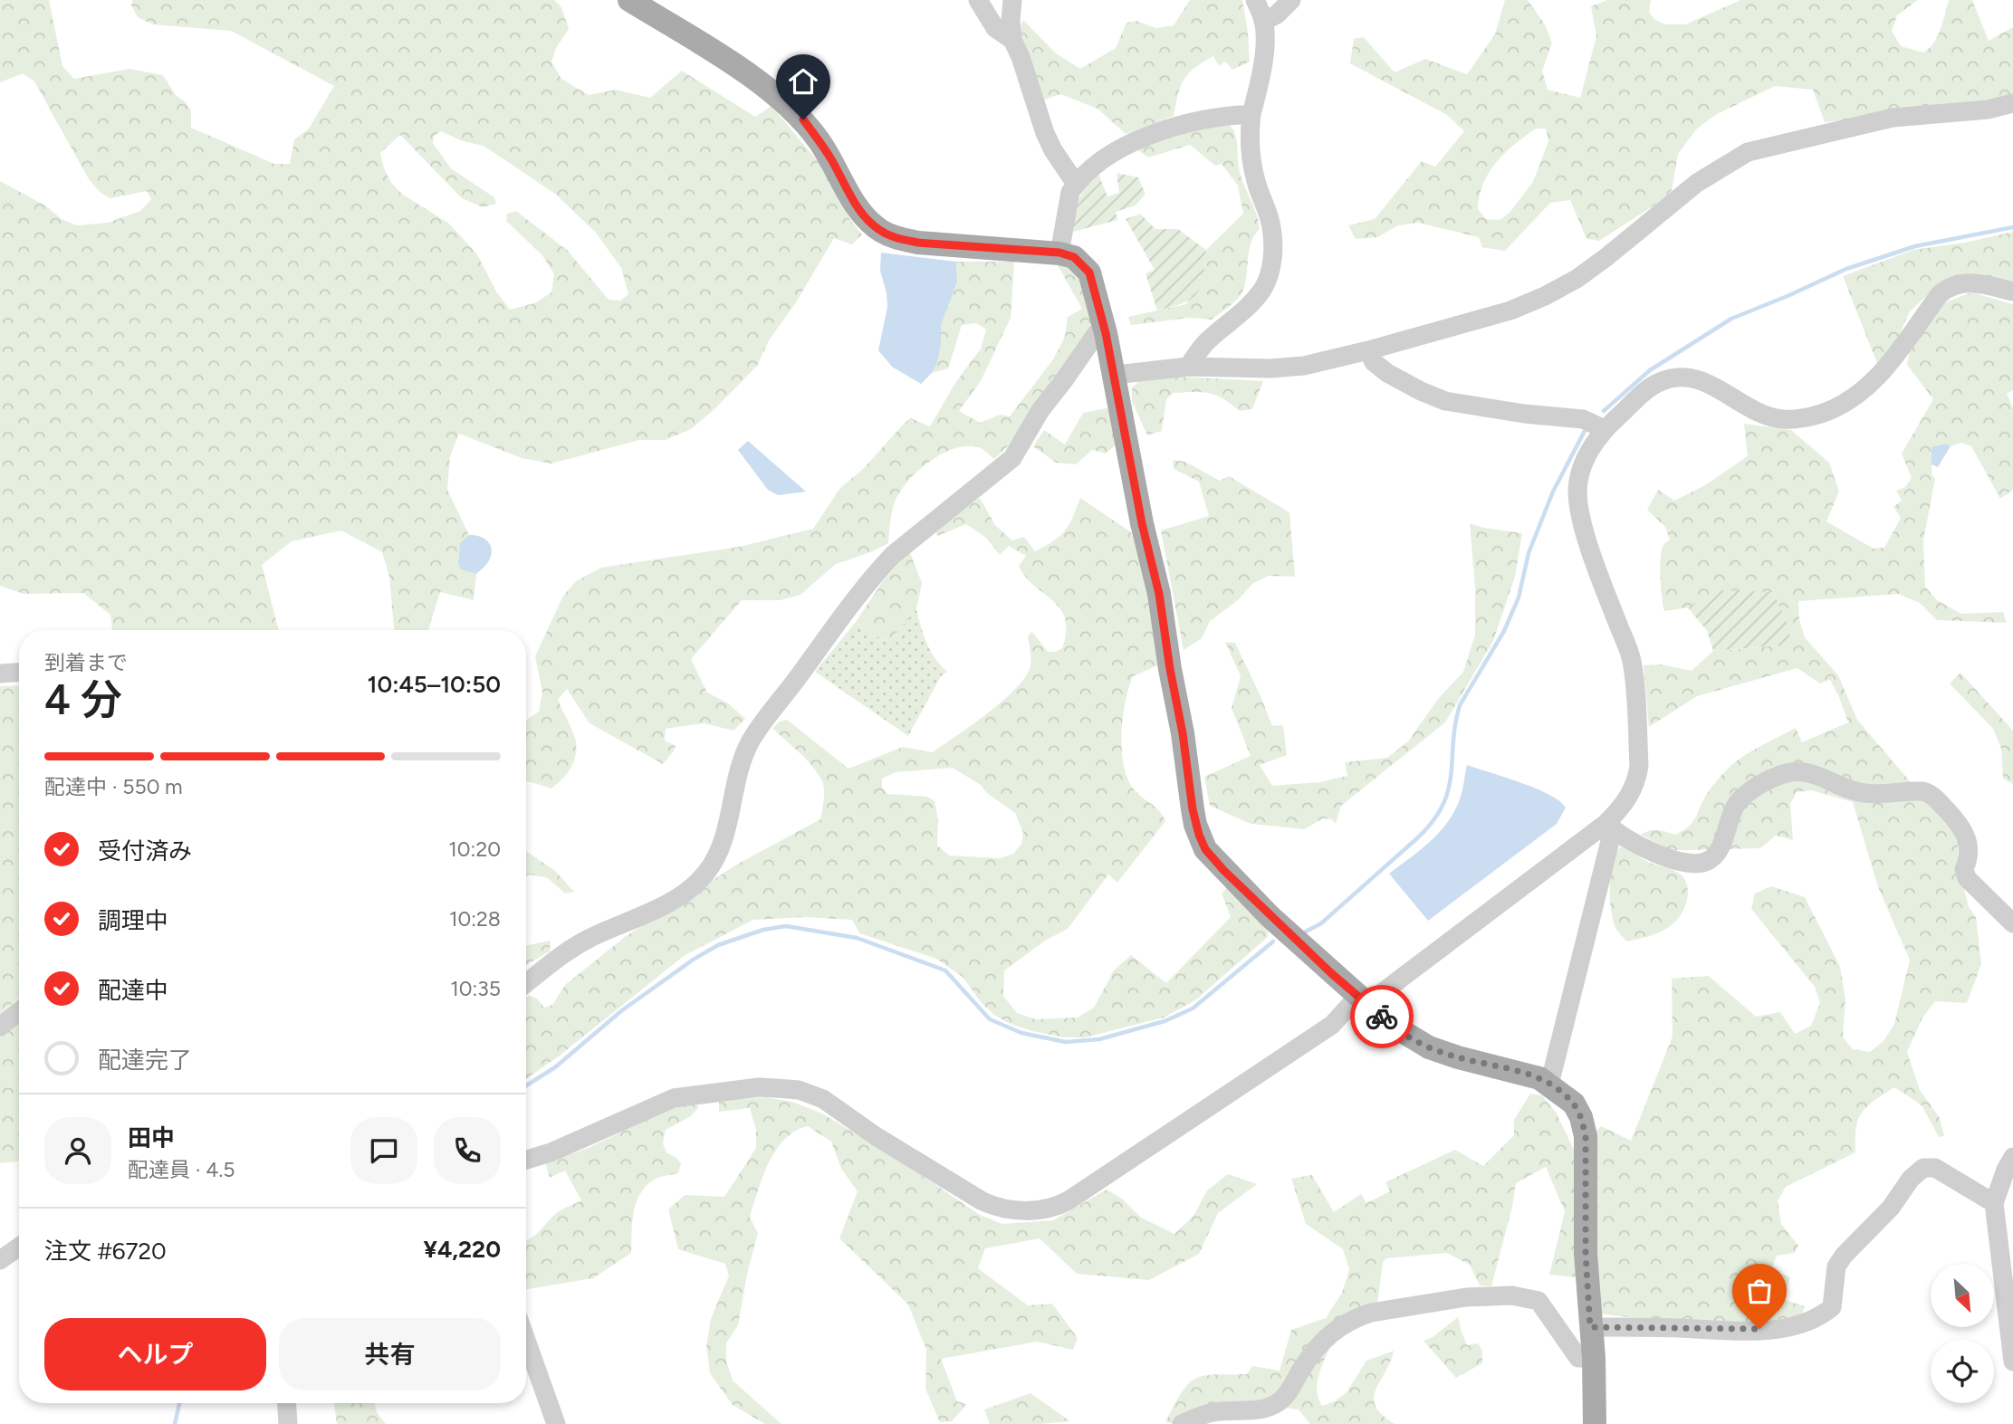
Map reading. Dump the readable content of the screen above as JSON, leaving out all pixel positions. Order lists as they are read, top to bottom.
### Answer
{
  "north": "bottom right",
  "page": {
    "heading": ["4 分", "到着まで", "10:45–10:50"],
    "panel": [
      "田中",
      "配達員 · 4.5",
      "注文 #6720",
      "¥4,220"
    ],
    "bar": "配達中 · 550 m",
    "list": [
      ["受付済み", "10:20"],
      ["調理中", "10:28"],
      ["配達中", "10:35"],
      "配達完了"
    ],
    "buttons": ["ヘルプ", "共有"]
  }
}
